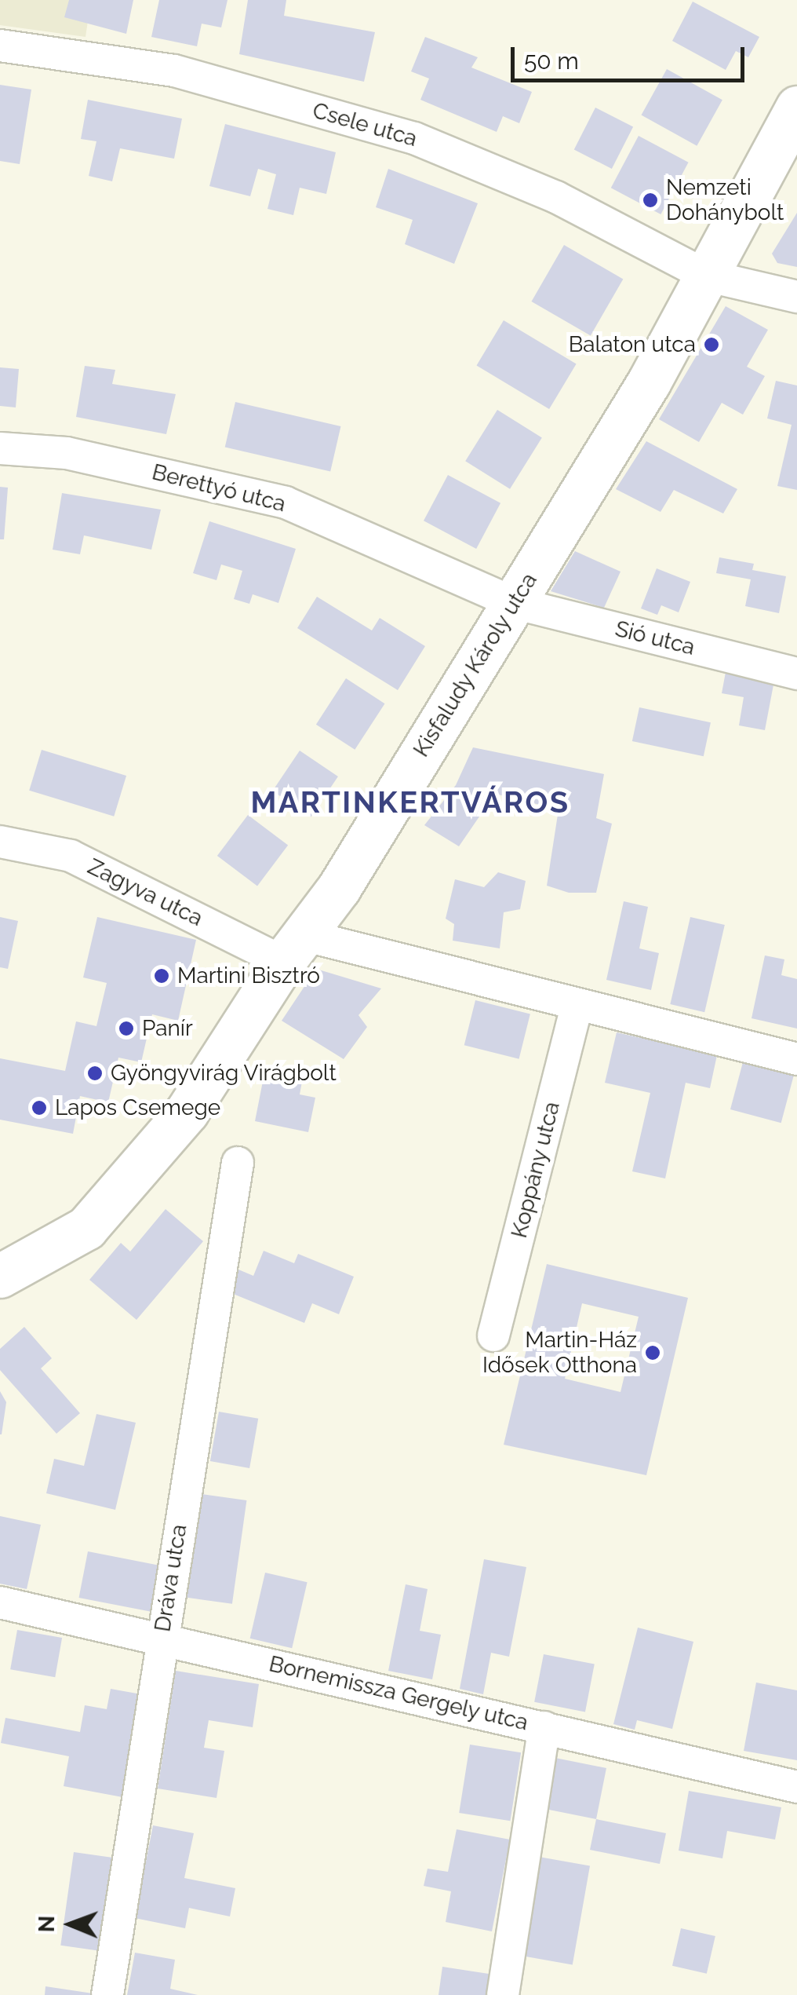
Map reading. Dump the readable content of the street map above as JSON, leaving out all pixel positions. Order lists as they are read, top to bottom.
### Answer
{
  "streets": {
    "main road": ["Kisfaludy Károly utca"],
    "street": [
      "Csele utca",
      "Berettyó utca",
      "Sió utca",
      "Zagyva utca",
      "Koppány utca",
      "Dráva utca",
      "Bornemissza Gergely utca"
    ]
  },
  "crossings": [
    ["Csele utca", "Kisfaludy Károly utca"],
    ["Berettyó utca", "Sió utca"],
    ["Berettyó utca", "Kisfaludy Károly utca"],
    ["Sió utca", "Kisfaludy Károly utca"],
    ["Kisfaludy Károly utca", "Zagyva utca"],
    ["Dráva utca", "Bornemissza Gergely utca"]
  ],
  "districts": ["MARTINKERTVÁROS"],
  "places": [
    "Nemzeti Dohánybolt",
    "Balaton utca",
    "Martini Bisztró",
    "Panír",
    "Gyöngyvirág Virágbolt",
    "Lapos Csemege",
    "Martin-Ház Idősek Otthona"
  ],
  "scale_bar": "50 m",
  "north": "left"
}
